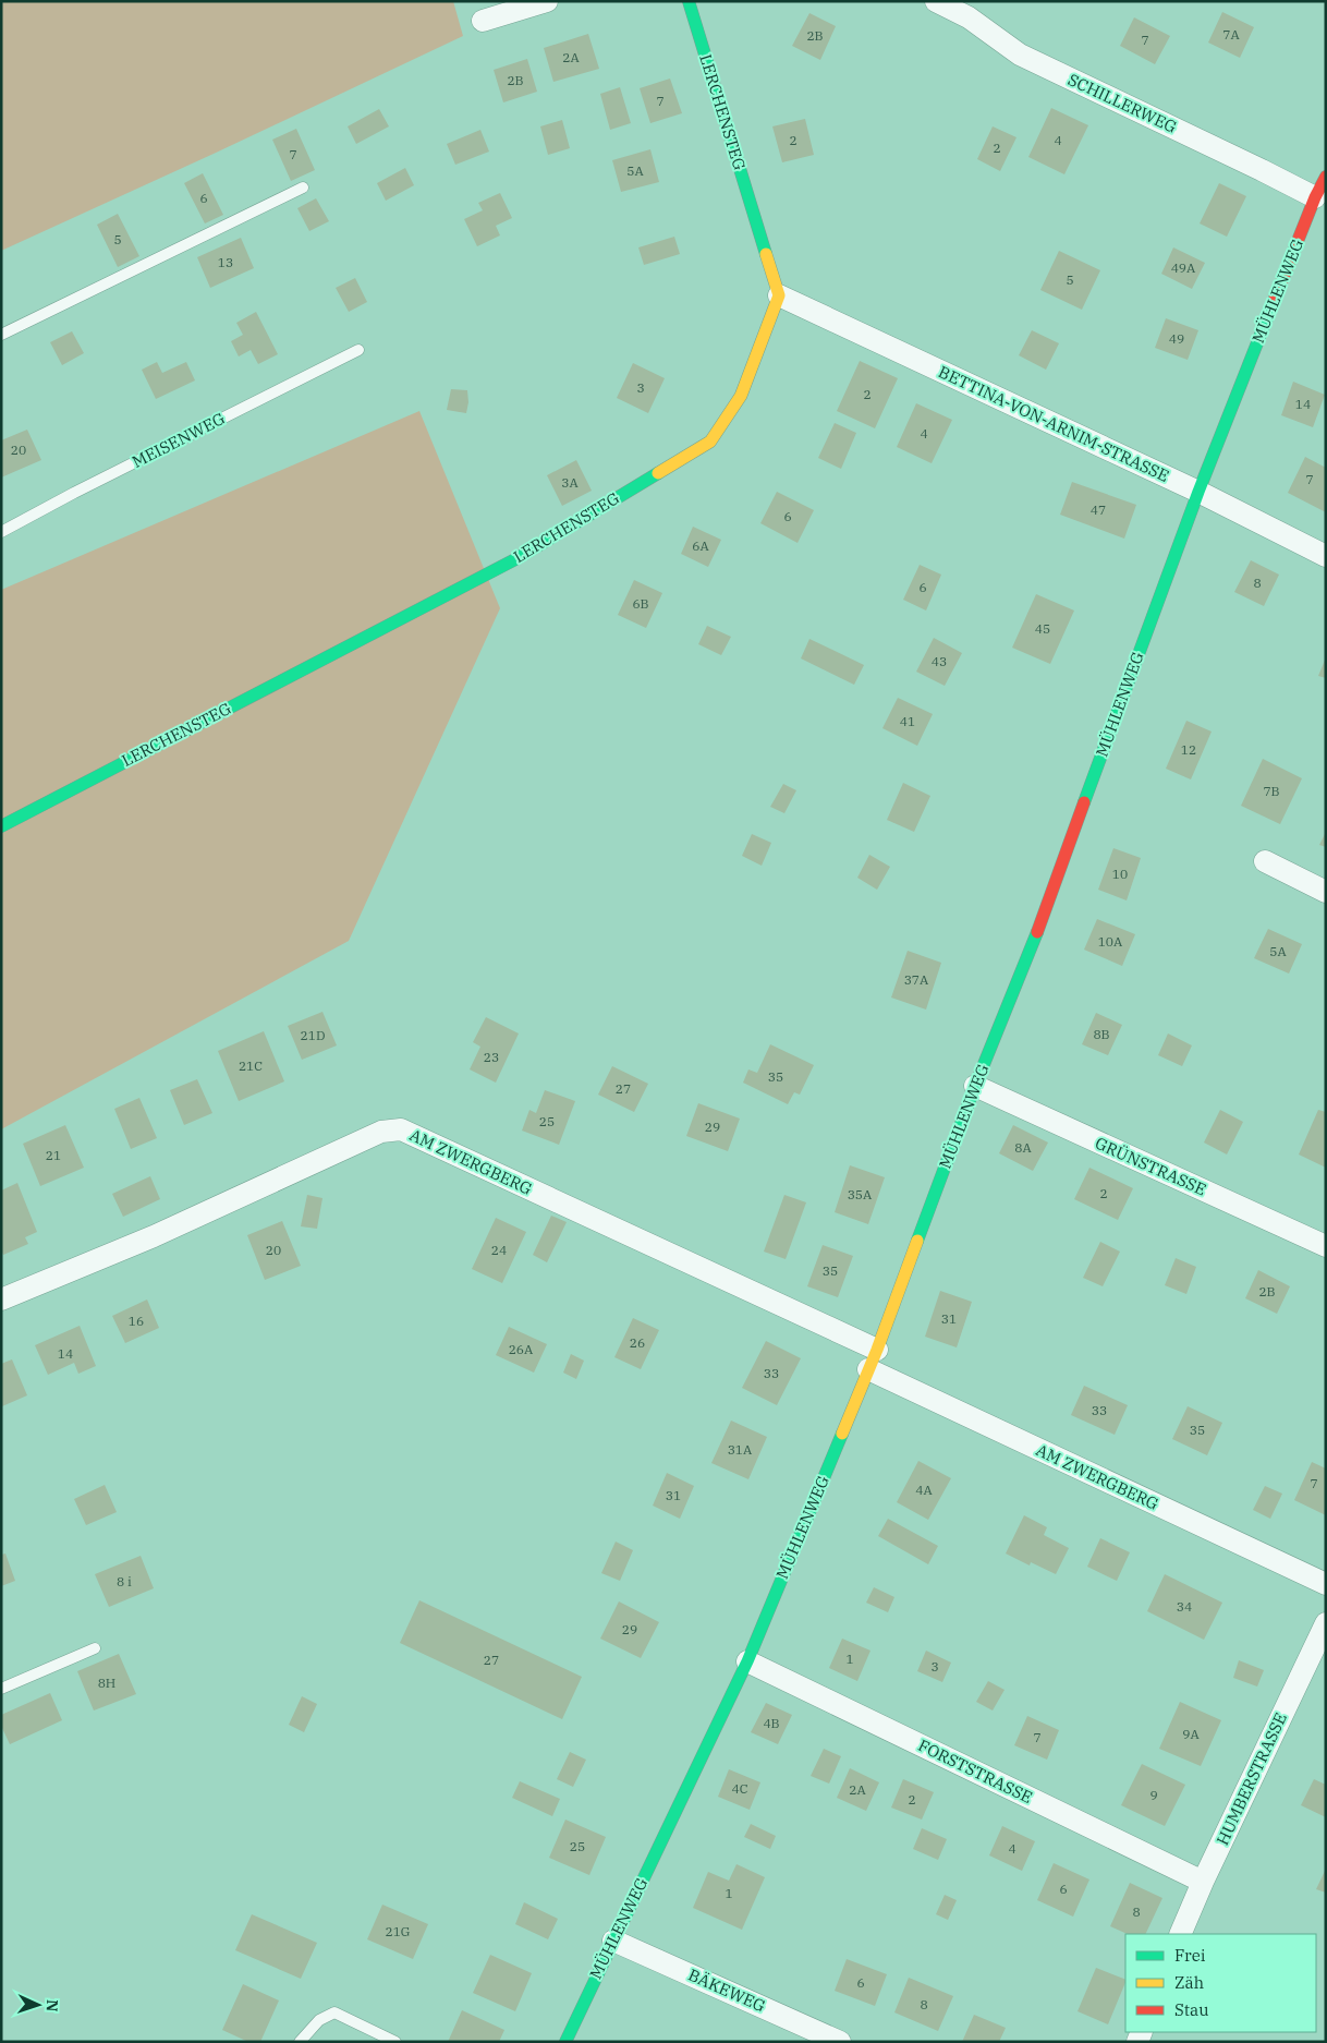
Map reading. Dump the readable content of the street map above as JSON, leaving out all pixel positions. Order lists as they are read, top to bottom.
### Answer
{
  "streets": {
    "street": [
      "SCHILLERWEG",
      "LERCHENSTEG",
      "MÜHLENWEG",
      "BETTINA-VON-ARNIM-STRASSE",
      "AM ZWERGBERG",
      "GRÜNSTRASSE",
      "FORSTSTRASSE",
      "HUMBERSTRASSE",
      "BÄKEWEG"
    ],
    "lane": ["MEISENWEG"]
  },
  "crossings": [
    ["SCHILLERWEG", "MÜHLENWEG"],
    ["LERCHENSTEG", "BETTINA-VON-ARNIM-STRASSE"],
    ["MÜHLENWEG", "BETTINA-VON-ARNIM-STRASSE"],
    ["MÜHLENWEG", "AM ZWERGBERG"],
    ["MÜHLENWEG", "GRÜNSTRASSE"],
    ["MÜHLENWEG", "FORSTSTRASSE"],
    ["MÜHLENWEG", "BÄKEWEG"],
    ["FORSTSTRASSE", "HUMBERSTRASSE"]
  ],
  "house_numbers": [
    "7A",
    "2B",
    "7",
    "2A",
    "2B",
    "7",
    "2",
    "4",
    "2",
    "7",
    "5A",
    "6",
    "5",
    "13",
    "49A",
    "5",
    "49",
    "3",
    "2",
    "14",
    "4",
    "20",
    "7",
    "3A",
    "47",
    "6",
    "6A",
    "8",
    "6",
    "6B",
    "45",
    "43",
    "41",
    "12",
    "7B",
    "10",
    "10A",
    "5A",
    "37A",
    "8B",
    "21D",
    "23",
    "21C",
    "35",
    "27",
    "25",
    "29",
    "8A",
    "21",
    "2",
    "35A",
    "20",
    "24",
    "35",
    "2B",
    "31",
    "16",
    "26",
    "26A",
    "14",
    "33",
    "33",
    "35",
    "31A",
    "7",
    "4A",
    "31",
    "8 i",
    "34",
    "29",
    "1",
    "27",
    "3",
    "8H",
    "4B",
    "9A",
    "7",
    "4C",
    "2A",
    "9",
    "2",
    "25",
    "4",
    "6",
    "1",
    "8",
    "21G",
    "6",
    "8"
  ],
  "legend": ["Frei", "Zäh", "Stau"],
  "north": "right"
}
